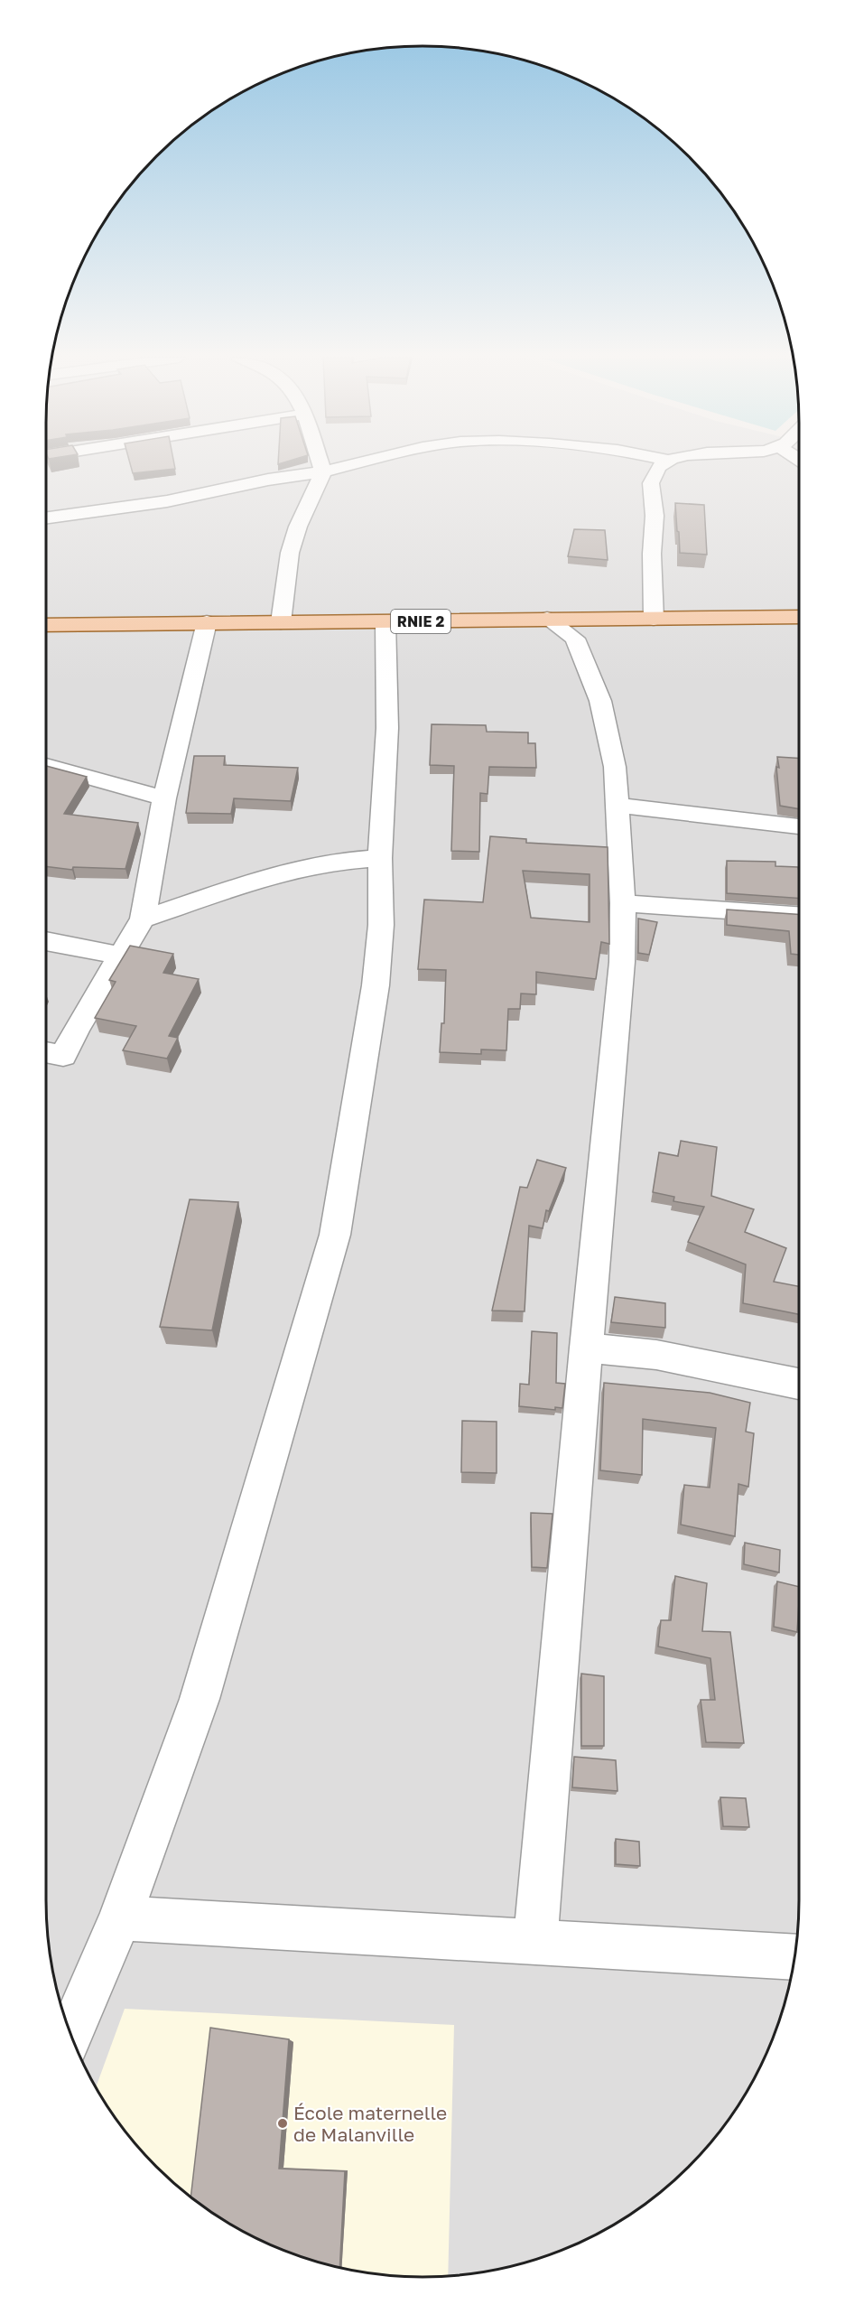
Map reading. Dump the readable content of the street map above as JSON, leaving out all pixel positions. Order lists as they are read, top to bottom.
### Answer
{
  "streets": {
    "main road": ["RNIE 2"]
  },
  "places": ["École maternelle de Malanville"]
}
